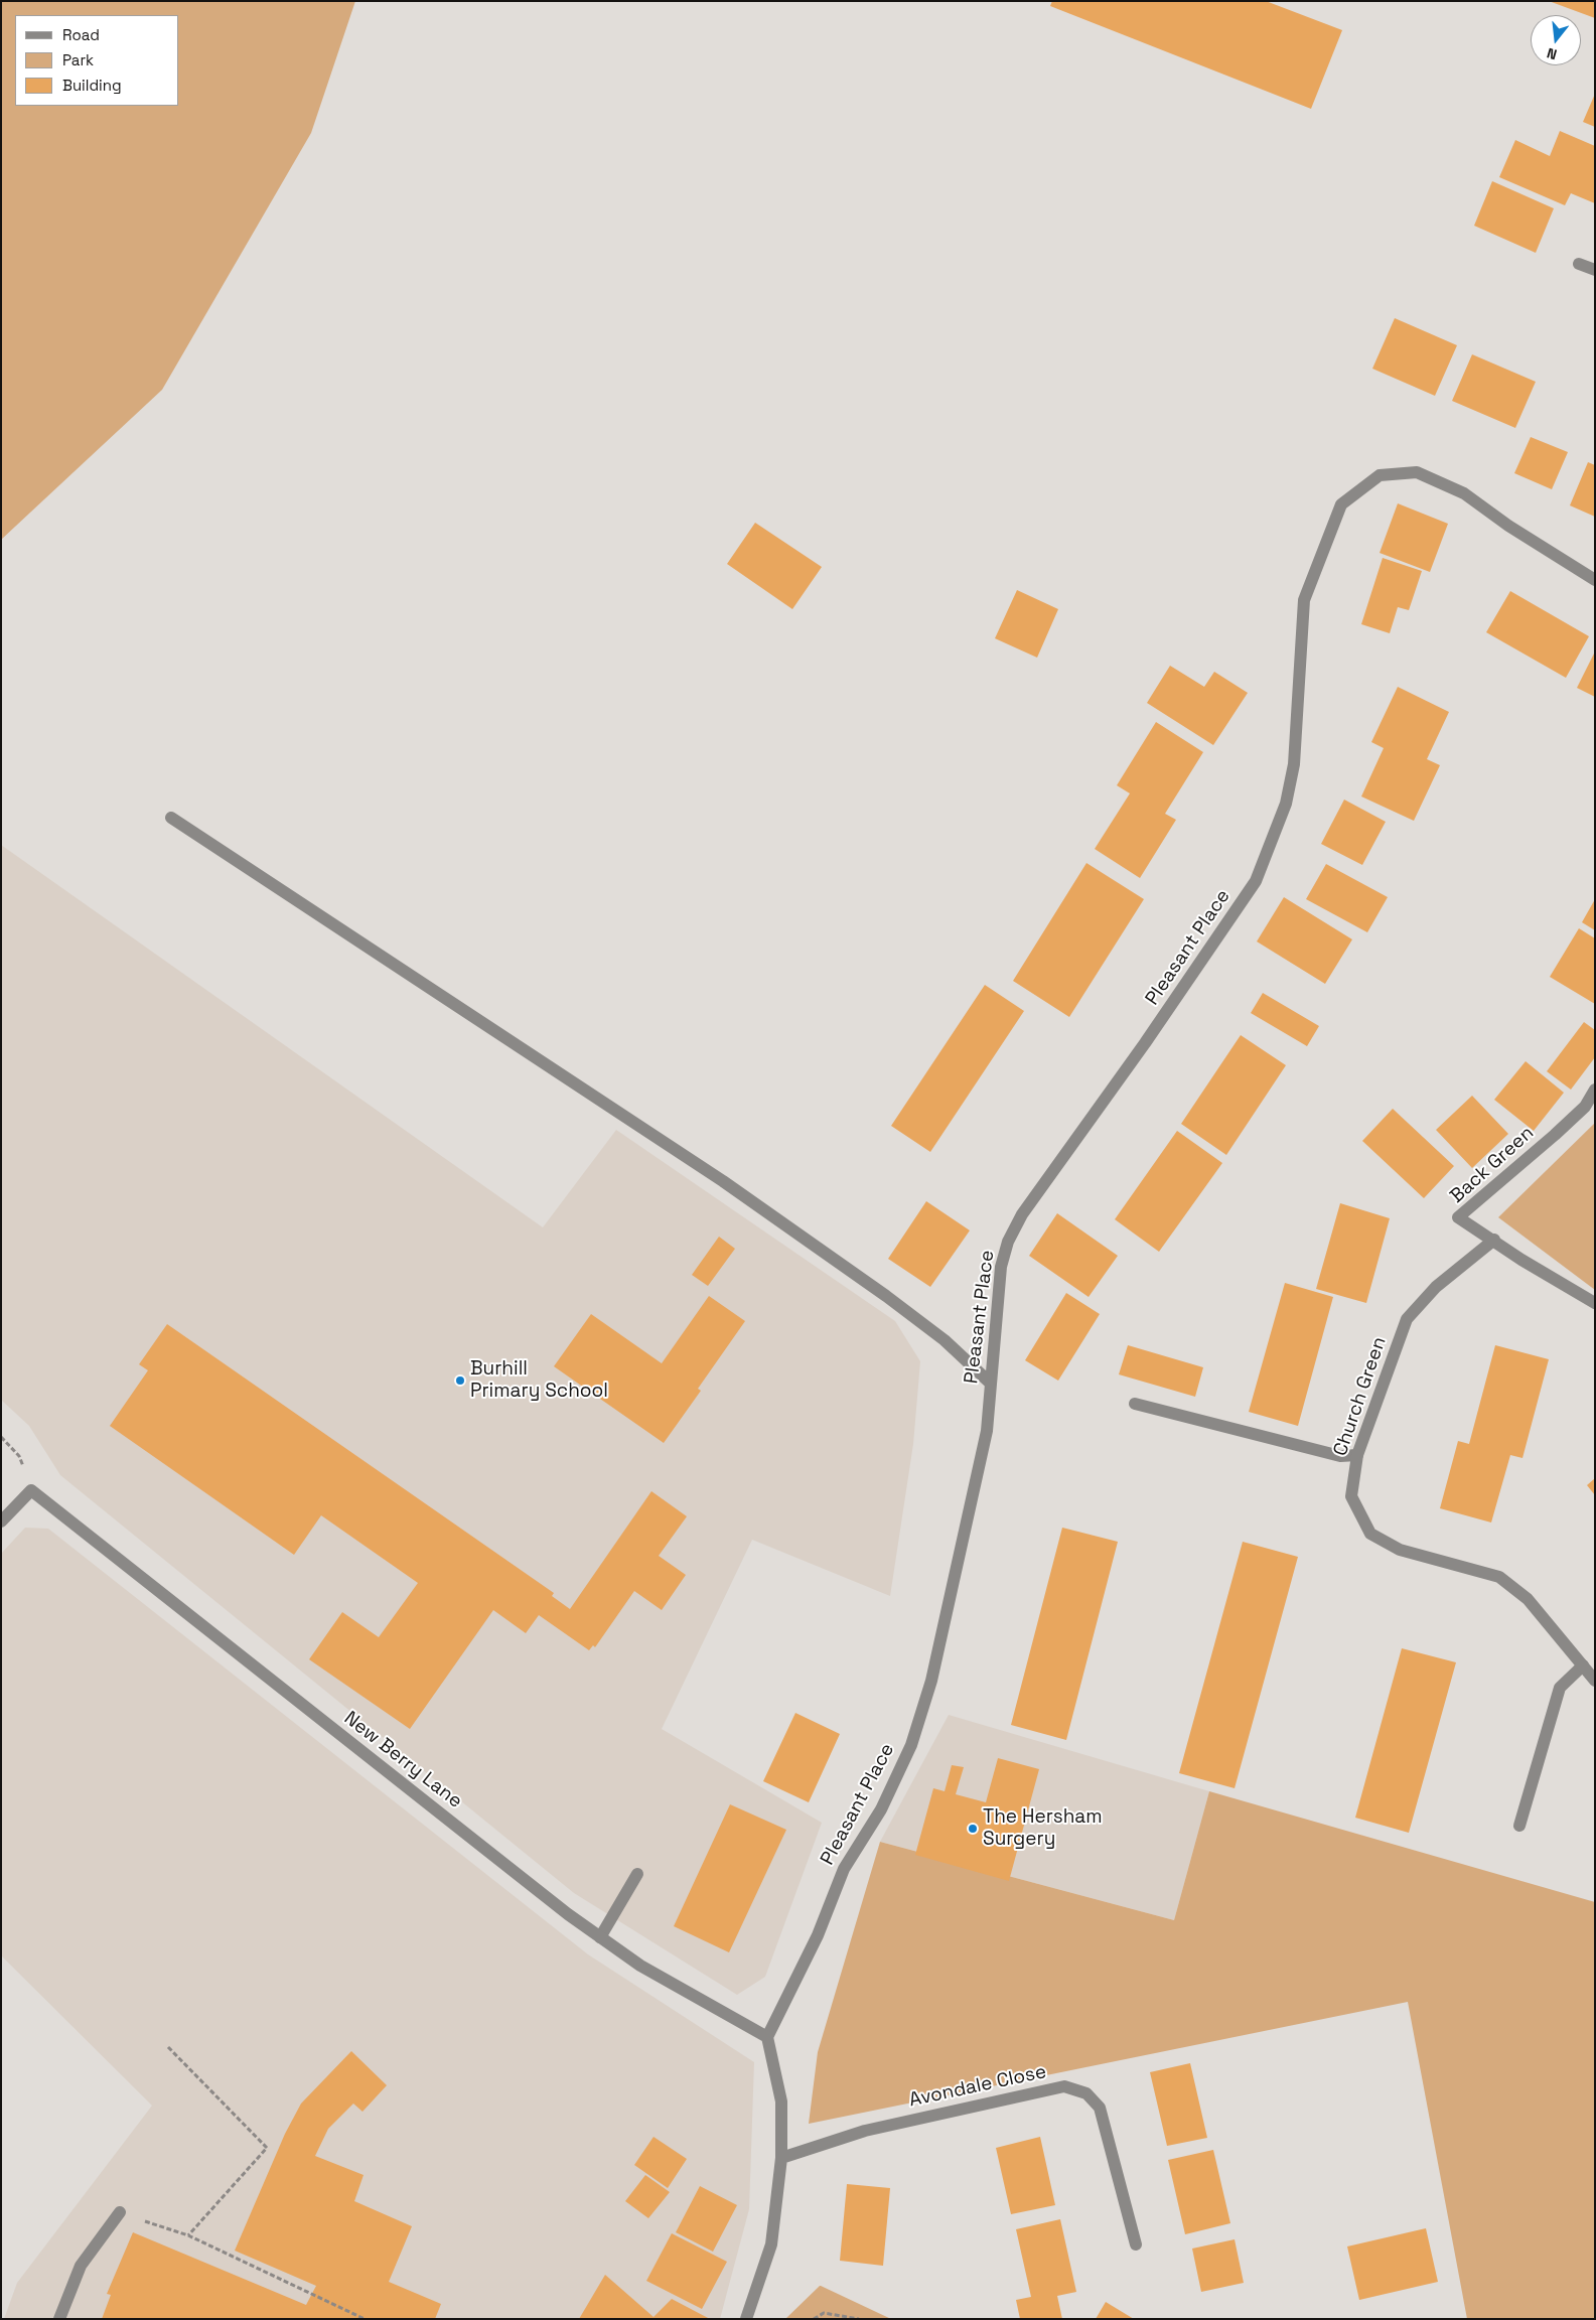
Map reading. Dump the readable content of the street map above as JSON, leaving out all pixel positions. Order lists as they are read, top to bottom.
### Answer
{
  "streets": {
    "street": [
      "Pleasant Place",
      "Back Green",
      "Church Green",
      "New Berry Lane",
      "Avondale Close"
    ]
  },
  "crossings": [
    ["Pleasant Place", "New Berry Lane"],
    ["Back Green", "Church Green"]
  ],
  "places": ["Burhill Primary School", "The Hersham Surgery"],
  "legend": ["Road", "Park", "Building"],
  "north": "bottom"
}
